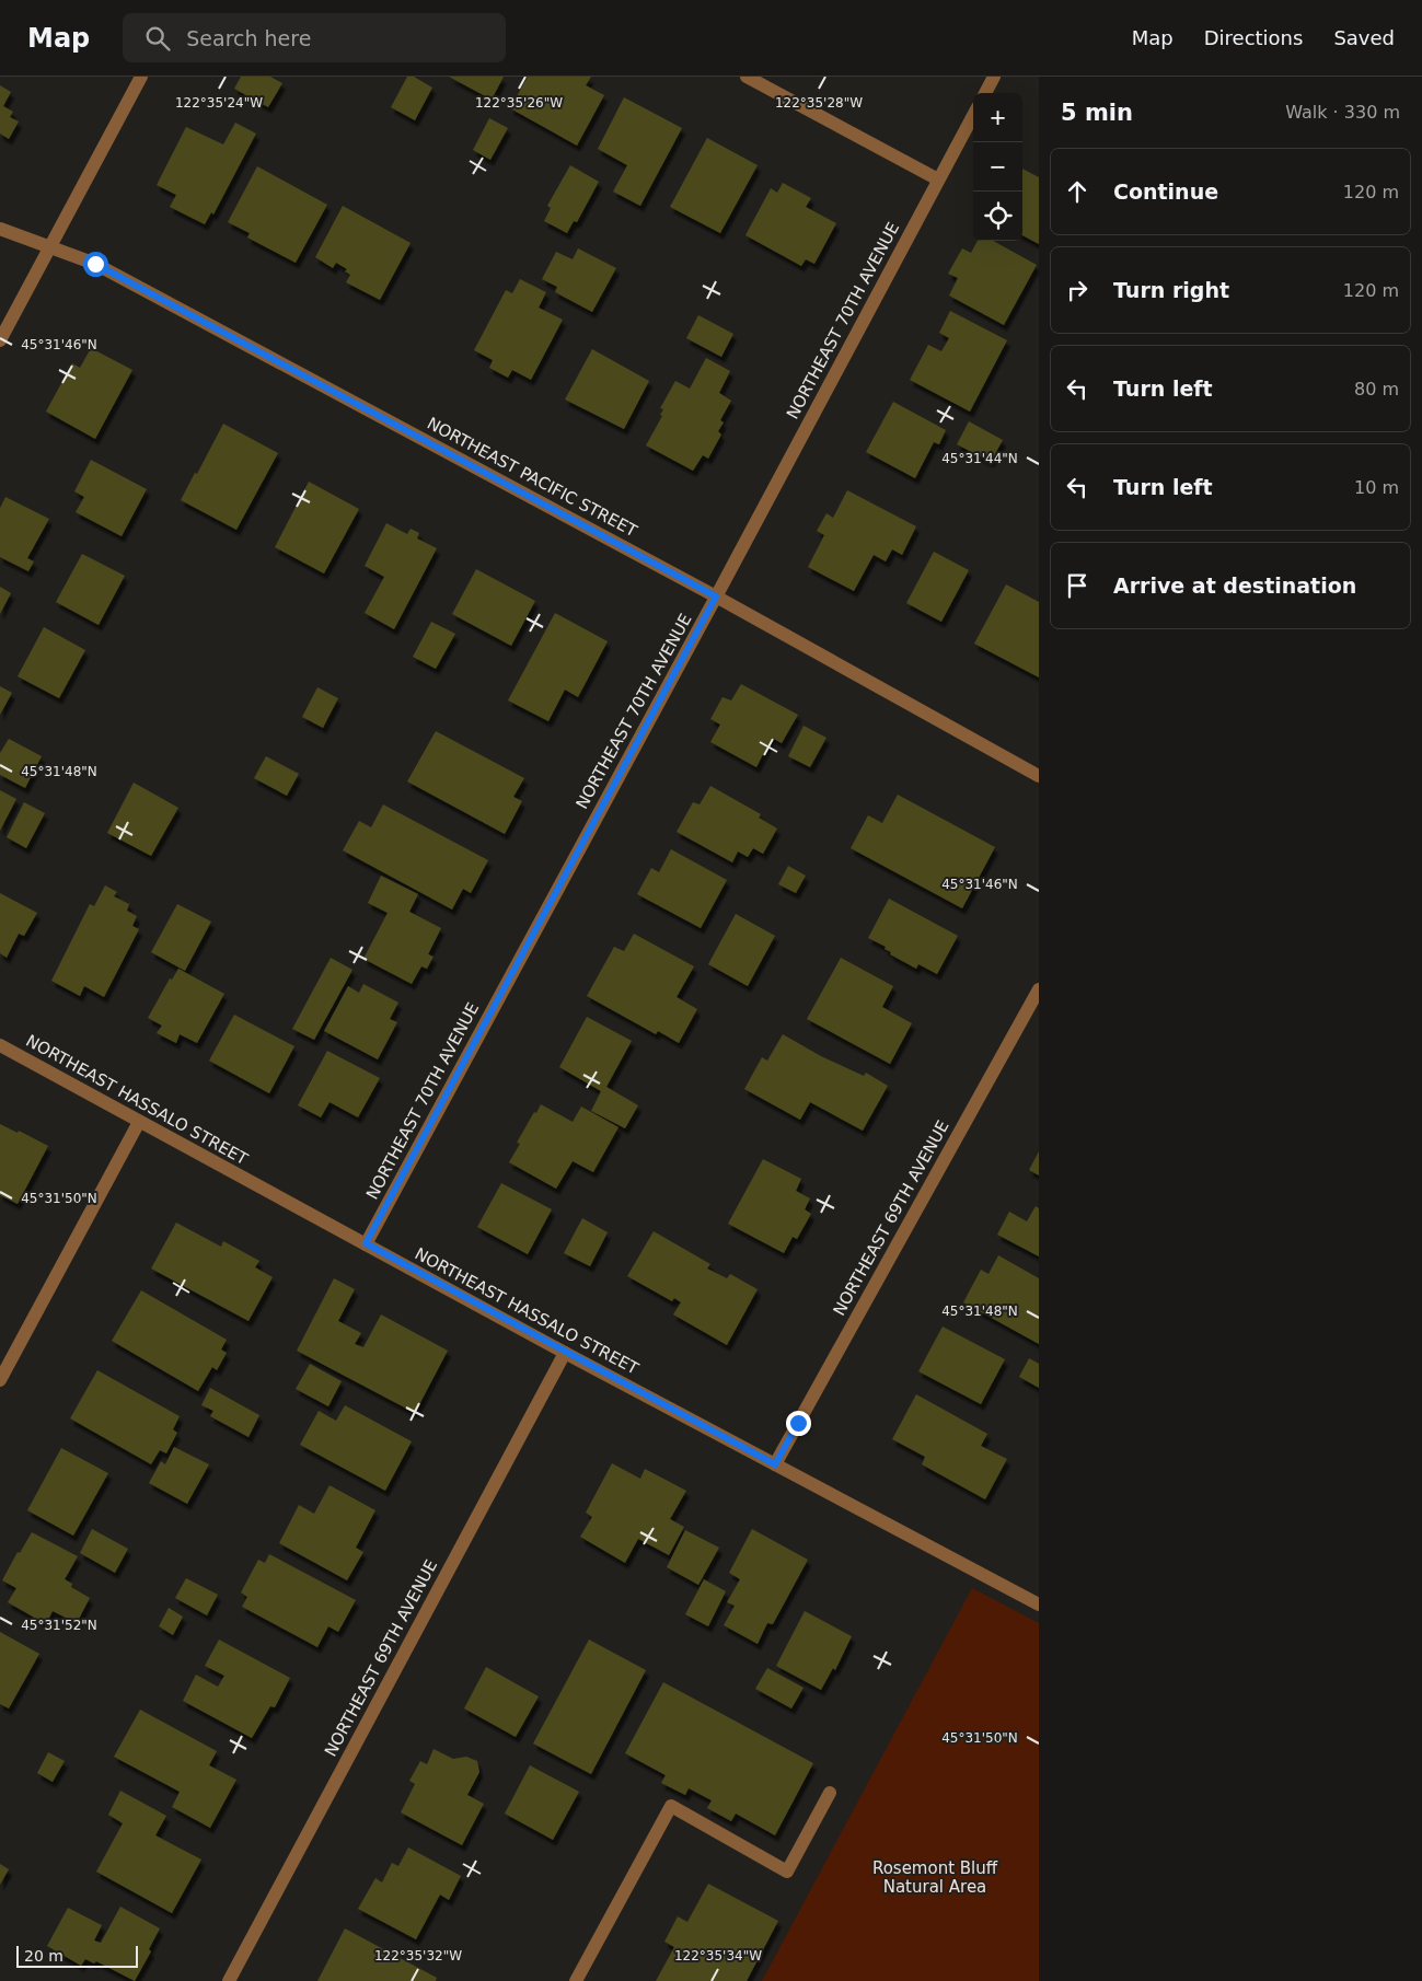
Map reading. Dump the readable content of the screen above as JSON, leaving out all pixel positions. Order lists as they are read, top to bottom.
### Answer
{
  "streets": {
    "street": [
      "NORTHEAST 70TH AVENUE",
      "NORTHEAST PACIFIC STREET",
      "NORTHEAST HASSALO STREET",
      "NORTHEAST 69TH AVENUE"
    ]
  },
  "crossings": [
    ["NORTHEAST 70TH AVENUE", "NORTHEAST PACIFIC STREET"],
    ["NORTHEAST 70TH AVENUE", "NORTHEAST HASSALO STREET"],
    ["NORTHEAST HASSALO STREET", "NORTHEAST 69TH AVENUE"]
  ],
  "parks": ["Rosemont Bluff Natural Area"],
  "scale_bar": "20 m",
  "page": {
    "header": "Map",
    "search": "Search here",
    "nav": ["Map", "Directions", "Saved"],
    "heading": ["5 min", "Walk · 330 m"],
    "map_buttons": ["+", "−"],
    "list": [
      ["Continue", "120 m"],
      ["Turn right", "120 m"],
      ["Turn left", "80 m"],
      ["Turn left", "10 m"],
      "Arrive at destination"
    ],
    "scale": "20 m"
  },
  "coordinates": [
    "122°35'24\"W",
    "122°35'26\"W",
    "122°35'28\"W",
    "45°31'46\"N",
    "45°31'44\"N",
    "45°31'48\"N",
    "45°31'50\"N",
    "45°31'52\"N",
    "122°35'32\"W",
    "122°35'34\"W"
  ]
}
